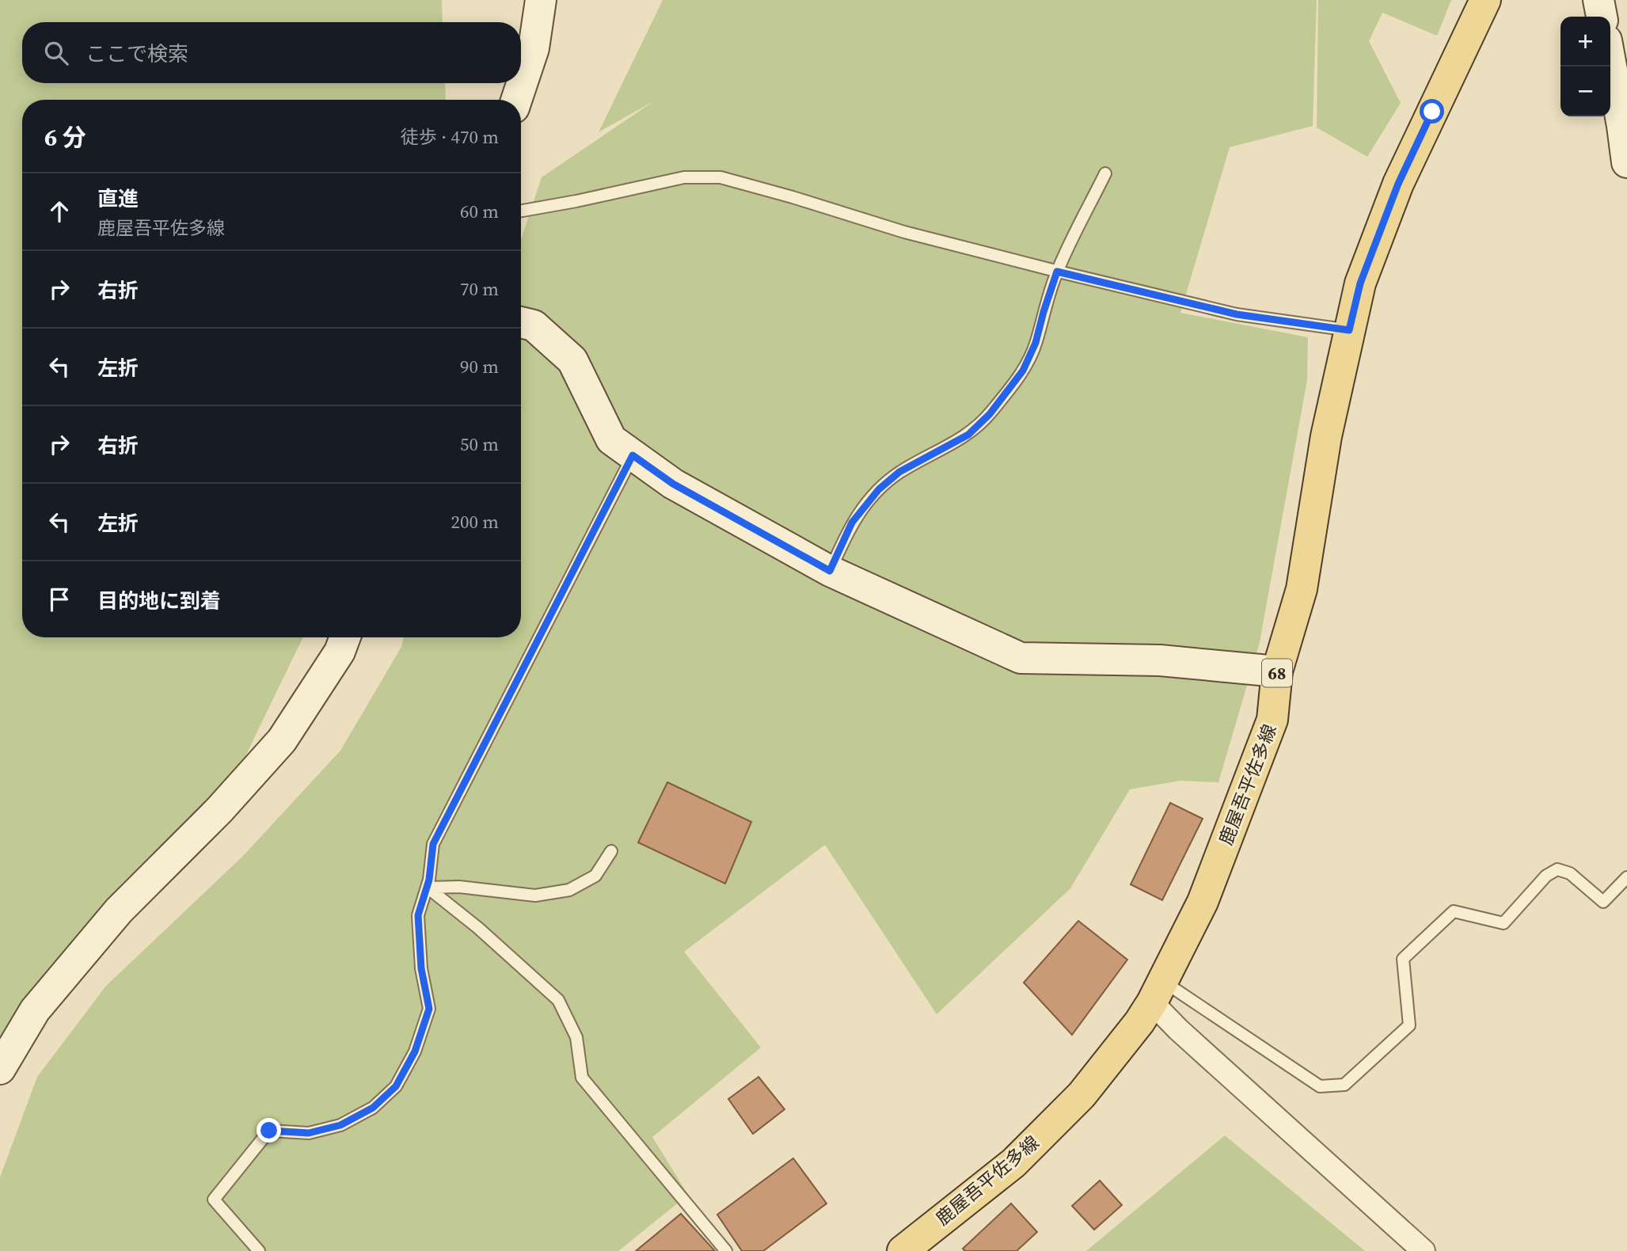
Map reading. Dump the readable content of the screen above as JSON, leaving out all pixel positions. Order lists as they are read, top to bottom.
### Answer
{
  "streets": {
    "main road": ["68", "鹿屋吾平佐多線"]
  },
  "page": {
    "map_buttons": ["+", "−"],
    "search": "ここで検索",
    "heading": ["6 分", "徒歩 · 470 m"],
    "list": [
      ["直進", "鹿屋吾平佐多線", "60 m"],
      ["右折", "70 m"],
      ["左折", "90 m"],
      ["右折", "50 m"],
      ["左折", "200 m"],
      "目的地に到着"
    ]
  }
}
